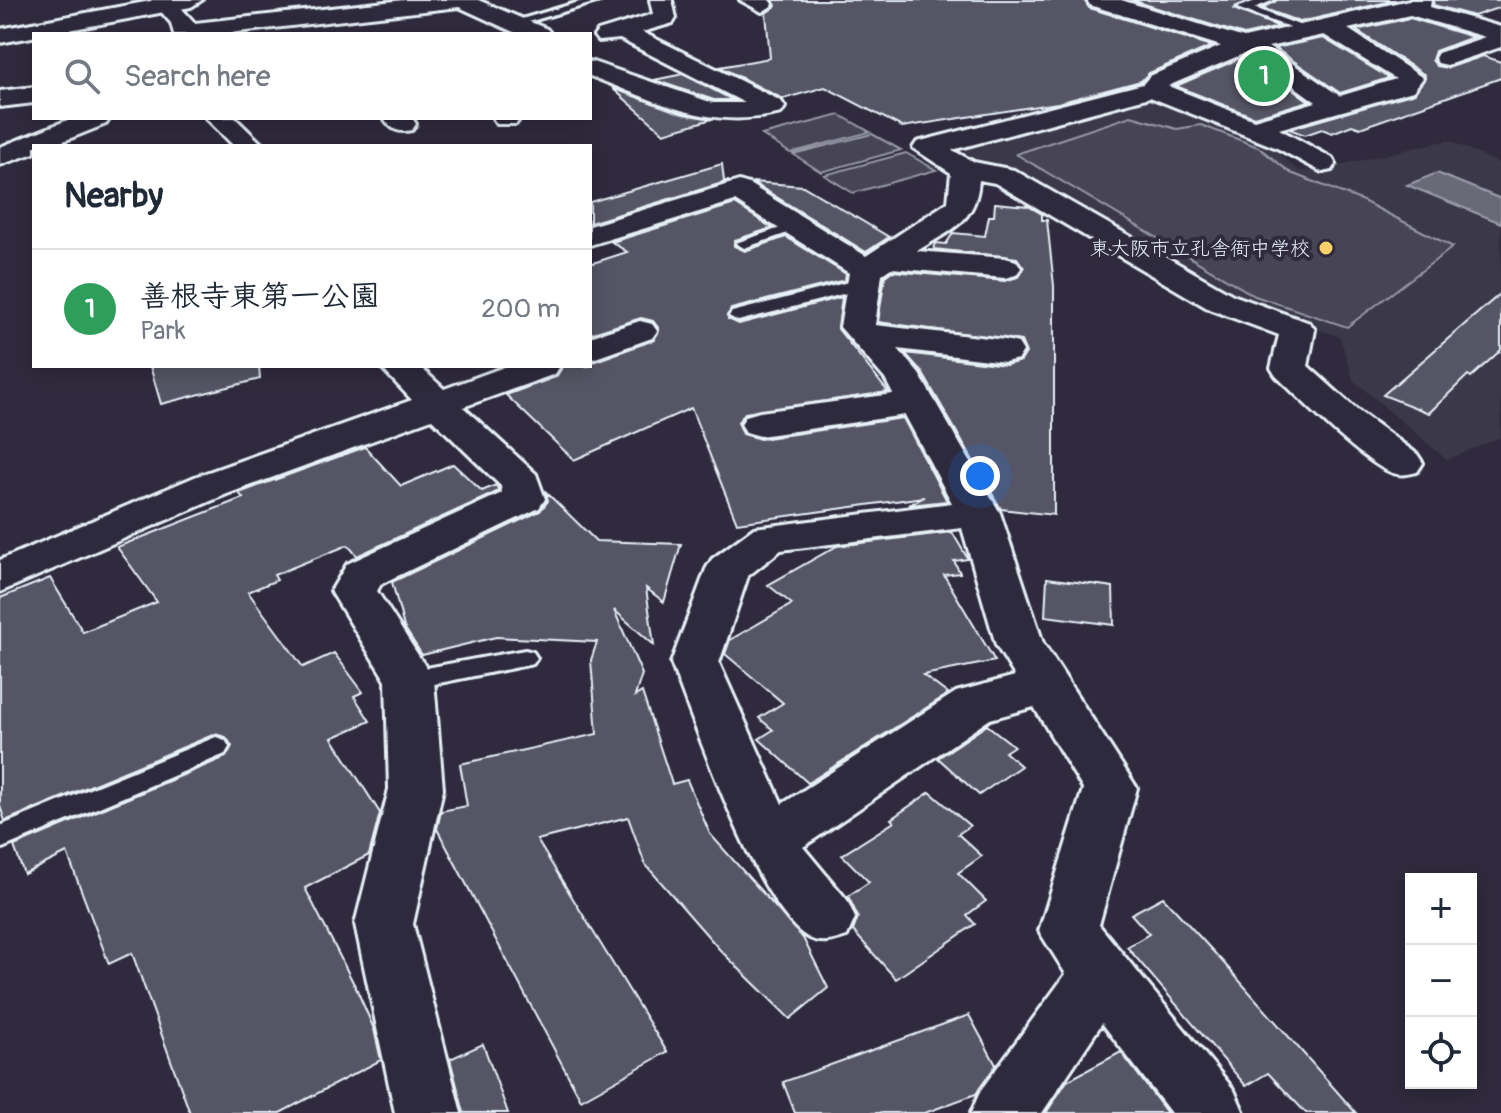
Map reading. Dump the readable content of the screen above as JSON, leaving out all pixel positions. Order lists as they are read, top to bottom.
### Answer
{
  "places": ["東大阪市立孔舎衙中学校"],
  "page": {
    "search": "Search here",
    "pins": "1",
    "heading": "Nearby",
    "list": [
      {
        "mark": "1",
        "name": "善根寺東第一公園",
        "note": "Park",
        "value": "200 m"
      }
    ],
    "map_buttons": ["+", "−"]
  }
}
